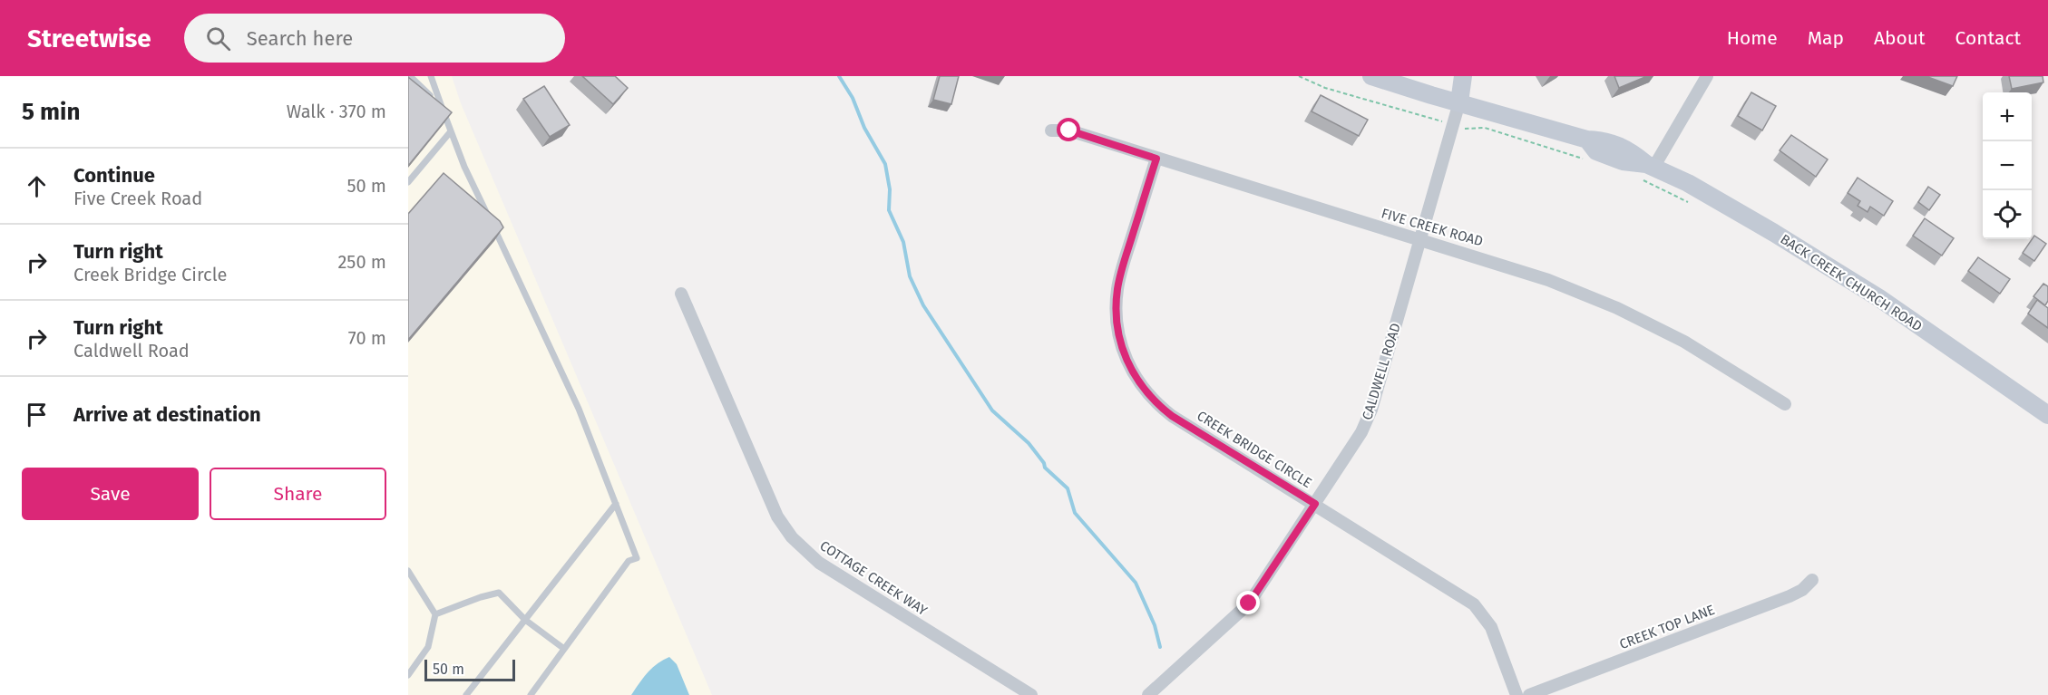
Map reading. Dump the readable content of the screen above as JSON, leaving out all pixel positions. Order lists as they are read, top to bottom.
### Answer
{
  "streets": {
    "street": [
      "FIVE CREEK ROAD",
      "BACK CREEK CHURCH ROAD",
      "CALDWELL ROAD",
      "CREEK BRIDGE CIRCLE",
      "COTTAGE CREEK WAY",
      "CREEK TOP LANE"
    ]
  },
  "crossings": [
    ["FIVE CREEK ROAD", "CALDWELL ROAD"],
    ["FIVE CREEK ROAD", "CREEK BRIDGE CIRCLE"],
    ["BACK CREEK CHURCH ROAD", "CALDWELL ROAD"],
    ["CALDWELL ROAD", "CREEK BRIDGE CIRCLE"]
  ],
  "scale_bar": "50 m",
  "page": {
    "header": "Streetwise",
    "search": "Search here",
    "nav": [
      "Home",
      "Map",
      "About",
      "Contact"
    ],
    "heading": ["5 min", "Walk · 370 m"],
    "map_buttons": ["+", "−"],
    "list": [
      ["Continue", "Five Creek Road", "50 m"],
      ["Turn right", "Creek Bridge Circle", "250 m"],
      ["Turn right", "Caldwell Road", "70 m"],
      "Arrive at destination"
    ],
    "buttons": ["Save", "Share"],
    "scale": "50 m"
  }
}
